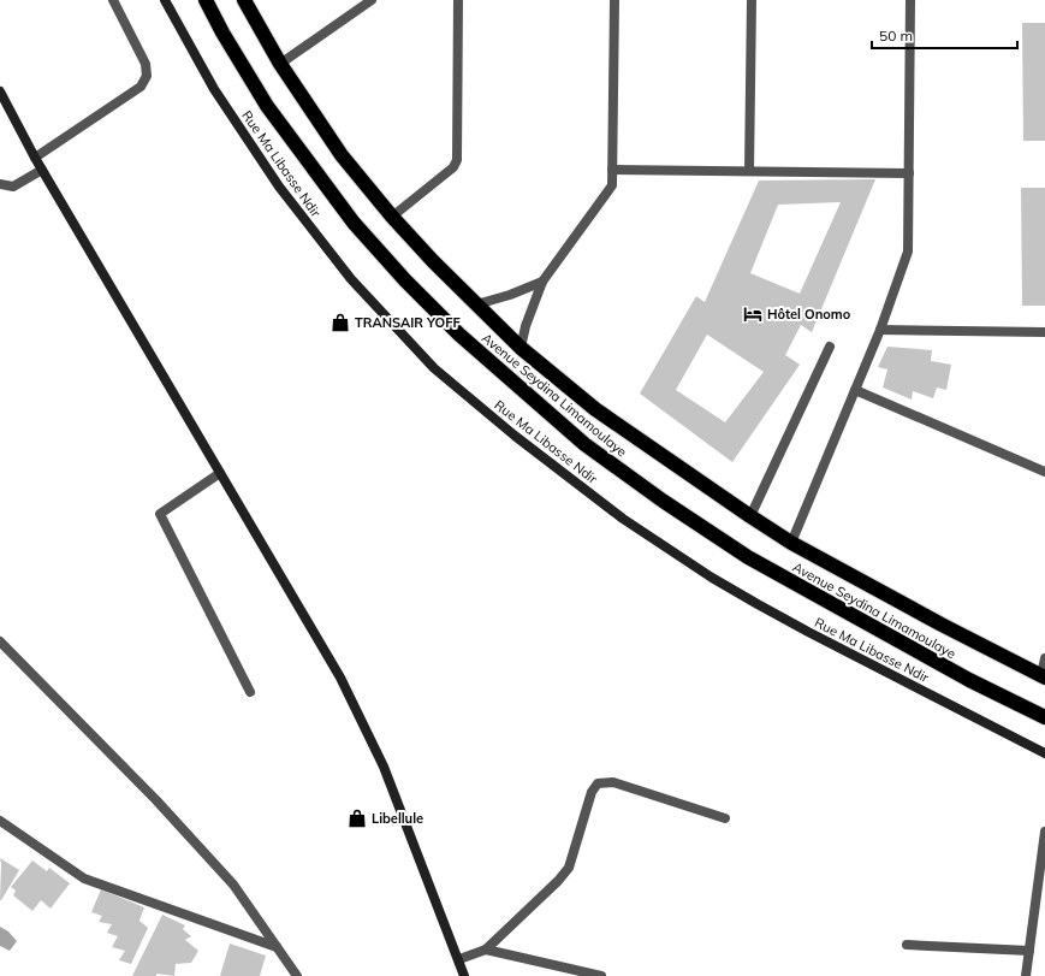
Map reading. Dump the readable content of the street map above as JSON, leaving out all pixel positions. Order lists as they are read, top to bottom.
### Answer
{
  "streets": {
    "highway": ["Avenue Seydina Limamoulaye"],
    "street": ["Rue Ma Libasse Ndir"]
  },
  "places": {
    "hotel": ["Hôtel Onomo"],
    "shop": ["TRANSAIR YOFF", "Libellule"]
  },
  "scale_bar": "50 m"
}
